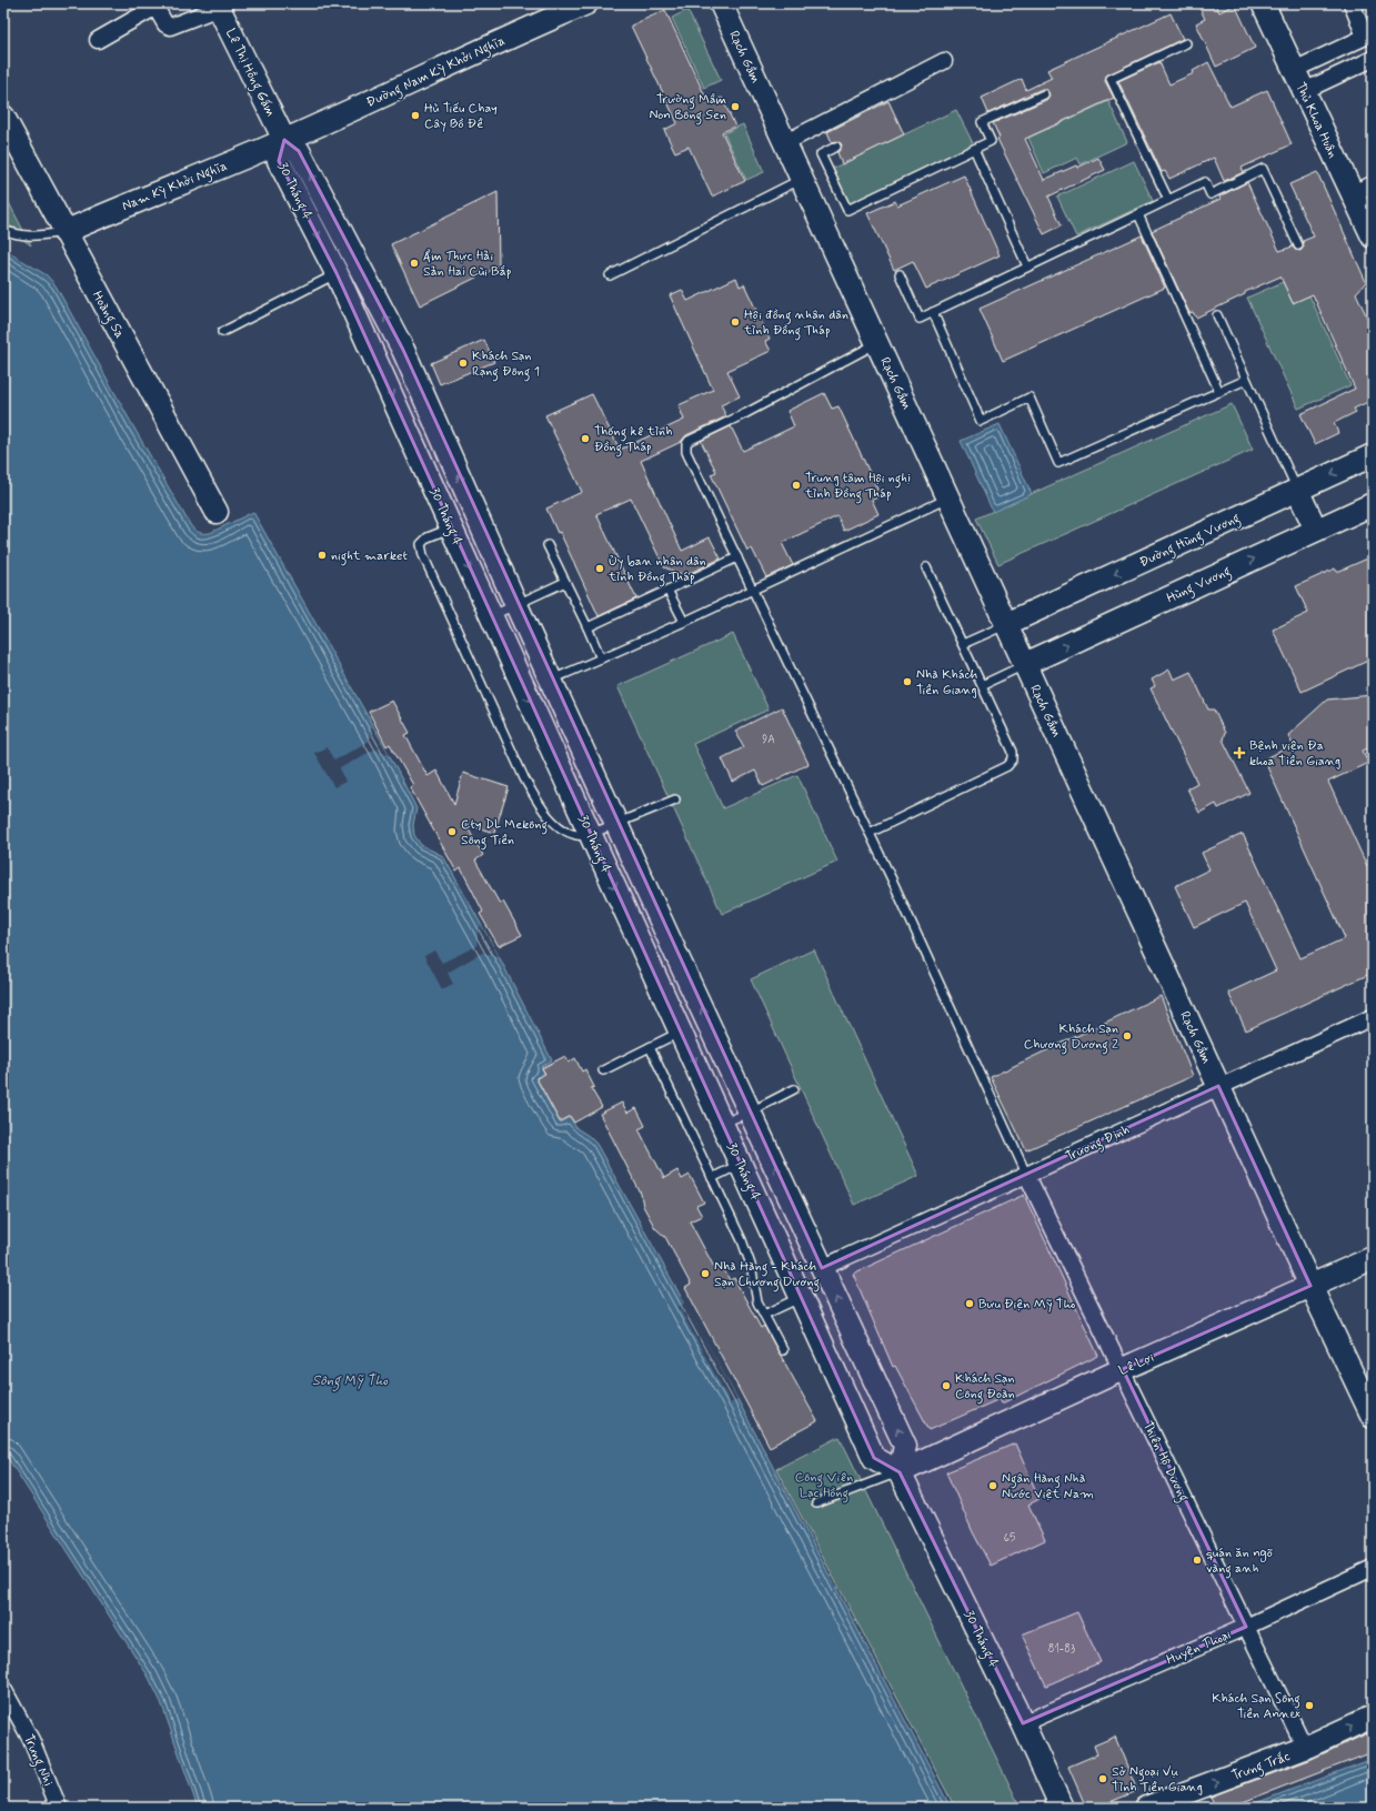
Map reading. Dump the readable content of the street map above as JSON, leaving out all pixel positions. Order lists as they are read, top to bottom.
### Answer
{
  "streets": {
    "main road": [
      "Rạch Gầm",
      "Đường Nam Kỳ Khởi Nghĩa",
      "Lê Thị Hồng Gấm",
      "Thủ Khoa Huân",
      "Nam Kỳ Khởi Nghĩa",
      "30 Tháng 4",
      "Hoàng Sa",
      "Đường Hùng Vương",
      "Hùng Vương",
      "Lê Lợi",
      "Trưng Trắc"
    ],
    "street": [
      "Trương Định",
      "Thiên Hộ Dương",
      "Huyện Thoại",
      "Trưng Nhị"
    ]
  },
  "crossings": [
    ["Rạch Gầm", "Đường Hùng Vương"],
    ["Rạch Gầm", "Hùng Vương"],
    ["Rạch Gầm", "Trương Định"],
    ["Rạch Gầm", "Lê Lợi"],
    ["Đường Nam Kỳ Khởi Nghĩa", "Lê Thị Hồng Gấm"],
    ["Đường Nam Kỳ Khởi Nghĩa", "Nam Kỳ Khởi Nghĩa"],
    ["Đường Nam Kỳ Khởi Nghĩa", "30 Tháng 4"],
    ["Lê Thị Hồng Gấm", "Nam Kỳ Khởi Nghĩa"],
    ["Lê Thị Hồng Gấm", "30 Tháng 4"],
    ["Nam Kỳ Khởi Nghĩa", "30 Tháng 4"],
    ["Nam Kỳ Khởi Nghĩa", "Hoàng Sa"],
    ["30 Tháng 4", "Trương Định"],
    ["30 Tháng 4", "Lê Lợi"],
    ["30 Tháng 4", "Huyện Thoại"],
    ["Trương Định", "Thiên Hộ Dương"],
    ["Lê Lợi", "Thiên Hộ Dương"],
    ["Thiên Hộ Dương", "Huyện Thoại"],
    ["Thiên Hộ Dương", "Trưng Trắc"]
  ],
  "one_way": ["Đường Hùng Vương", "Hùng Vương", "Trưng Trắc"],
  "water": ["Sông Mỹ Tho"],
  "parks": ["Công Viên Lạc Hồng"],
  "places": {
    "other": [
      "Trường Mầm Non Bông Sen",
      "Hủ Tiếu Chay Cây Bồ Đề",
      "Ẩm Thực Hải Sản Hai Cùi Bắp",
      "Hội đồng nhân dân tỉnh Đồng Tháp",
      "Khách Sạn Rạng Đông 1",
      "Thống kê tỉnh Đồng Tháp",
      "Trung tâm Hội nghị tỉnh Đồng Tháp",
      "night market",
      "Ủy ban nhân dân tỉnh Đồng Tháp",
      "Nhà Khách Tiền Giang",
      "Cty DL Mekông Sông Tiền",
      "Khách Sạn Chương Dương 2",
      "Nhà Hàng - Khách Sạn Chương Dương",
      "Bưu Điện Mỹ Tho",
      "Khách Sạn Công Đoàn",
      "Ngân Hàng Nhà Nước Việt Nam",
      "quán ăn ngõ vàng anh",
      "Khách Sạn Sông Tiền Annex",
      "Sở Ngoại Vụ Tỉnh Tiền Giang"
    ],
    "health": ["Bệnh viện Đa khoa Tiền Giang"]
  },
  "house_numbers": ["9A", "65", "81-83"]
}
